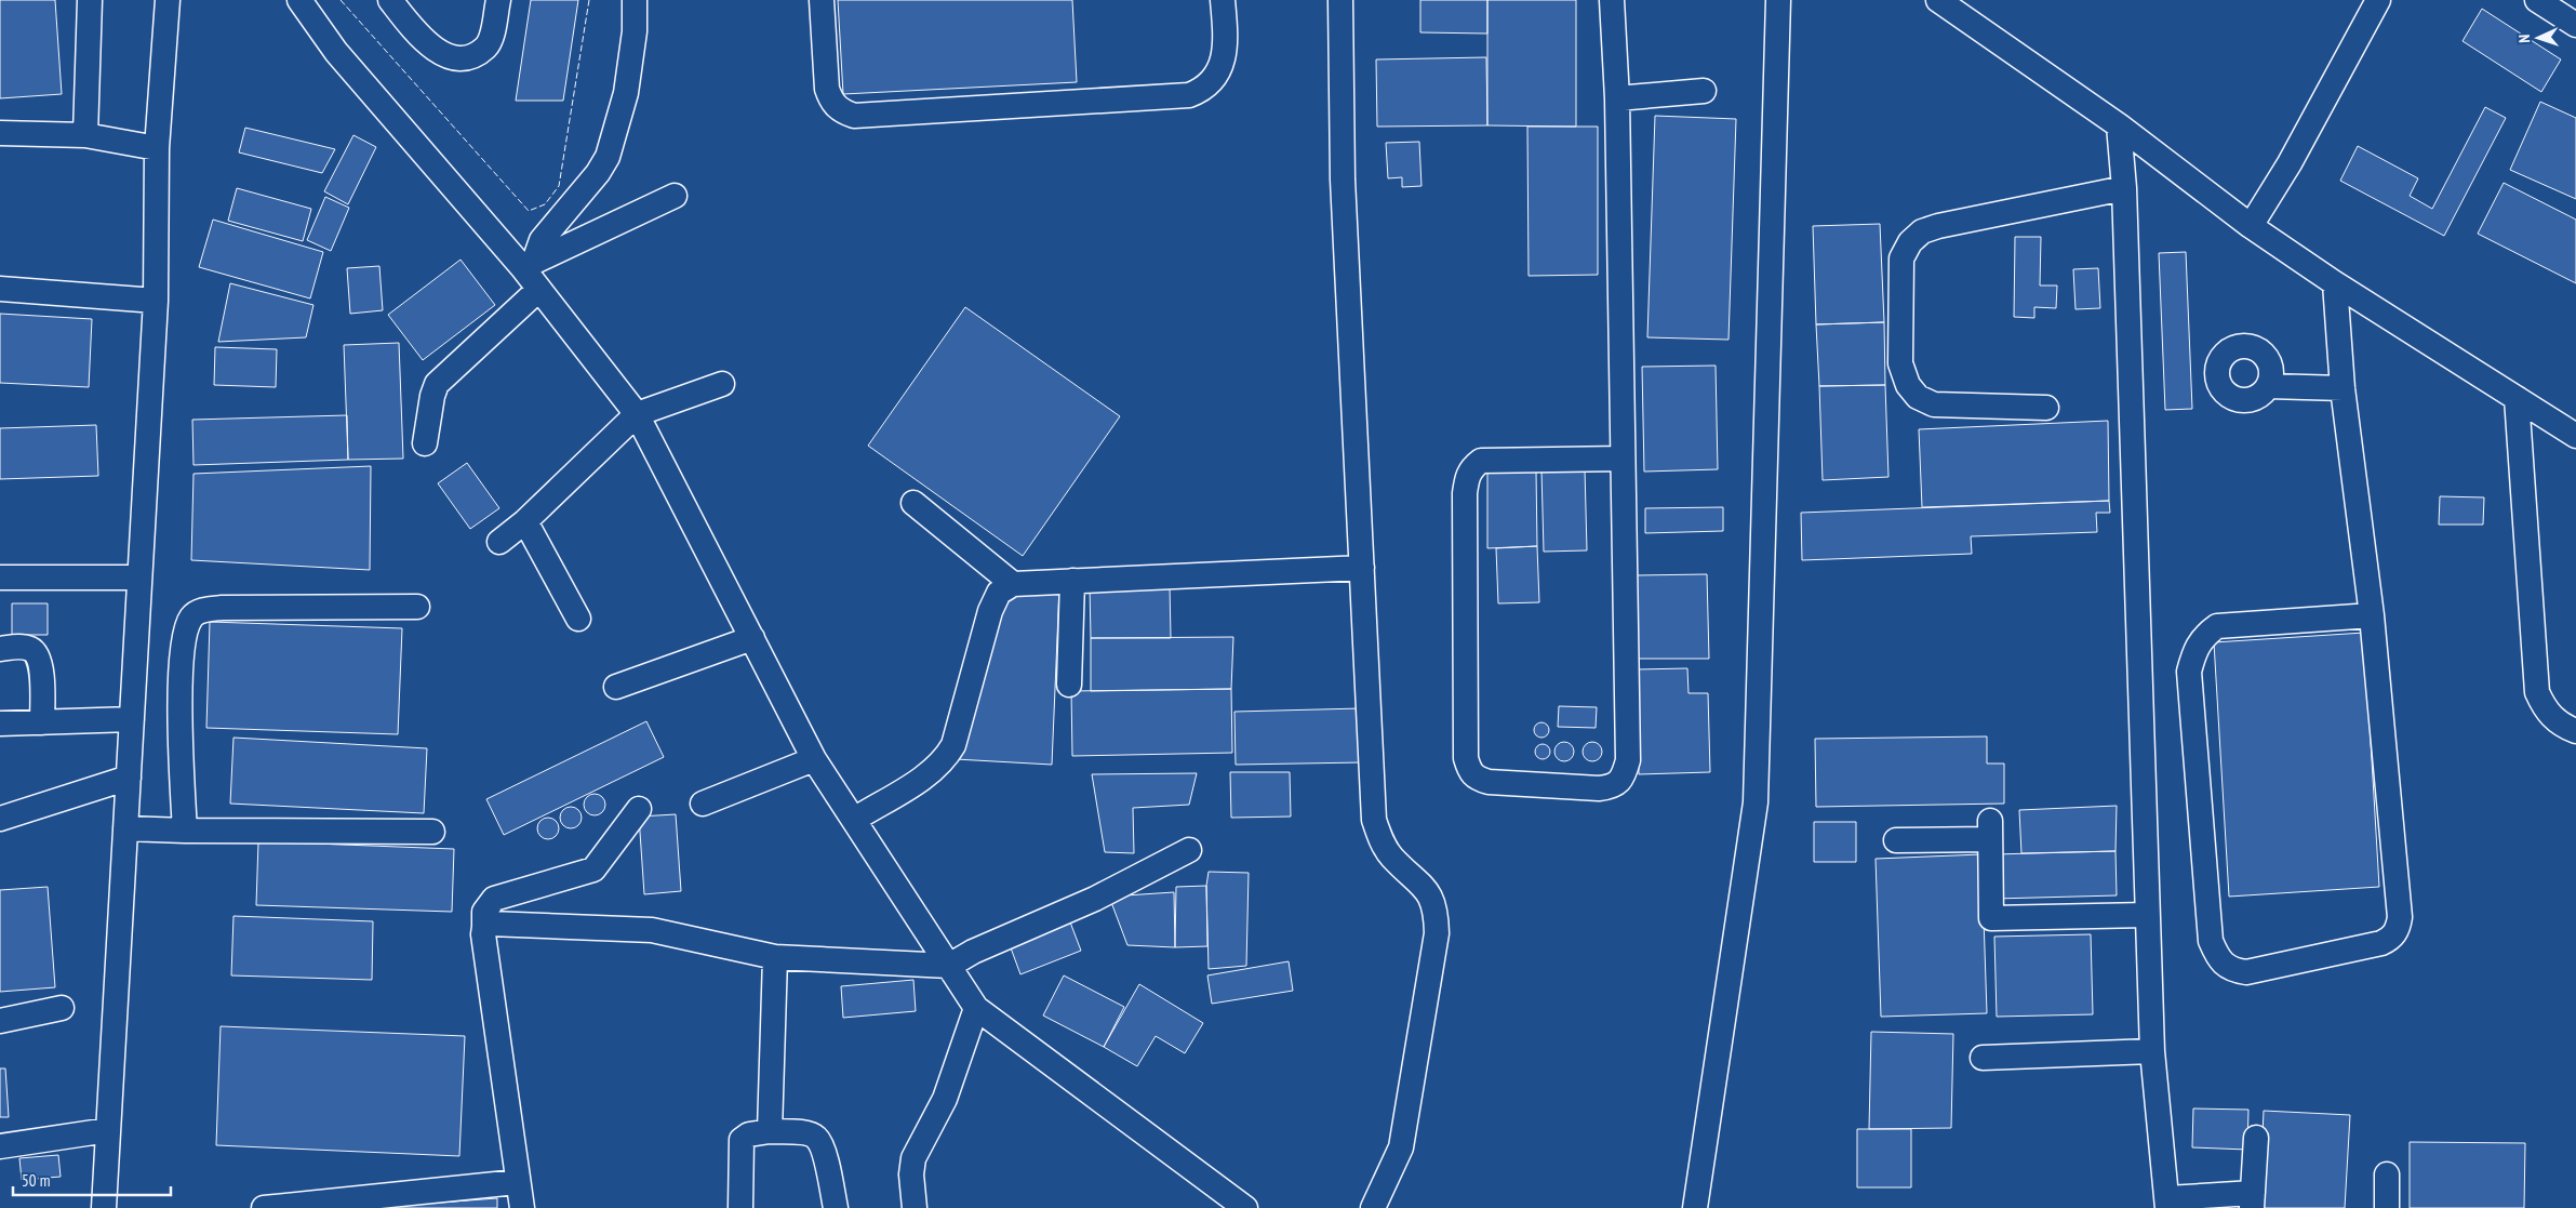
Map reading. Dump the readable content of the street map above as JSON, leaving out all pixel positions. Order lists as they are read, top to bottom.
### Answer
{
  "scale_bar": "50 m",
  "north": "left"
}
